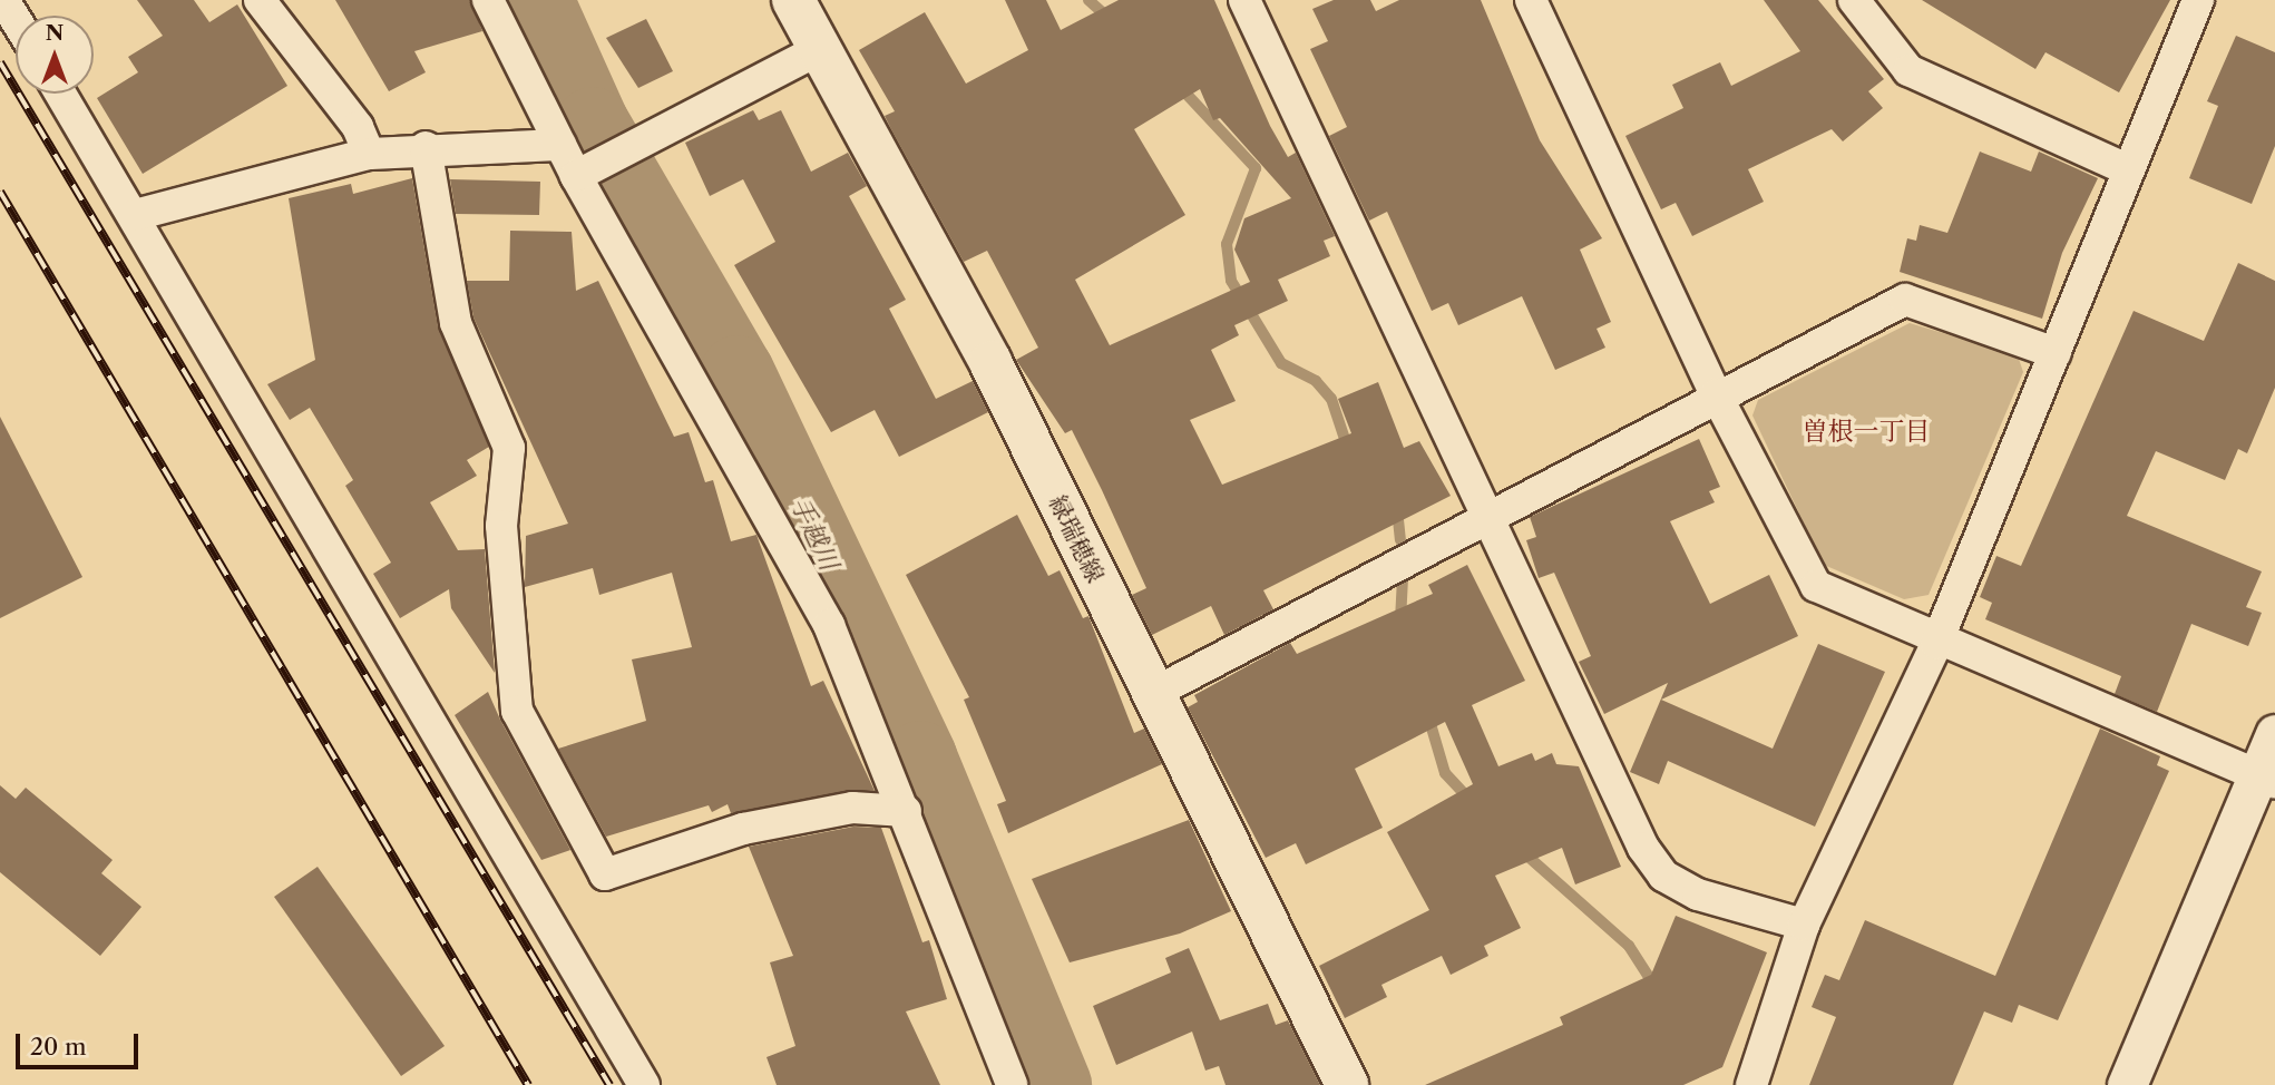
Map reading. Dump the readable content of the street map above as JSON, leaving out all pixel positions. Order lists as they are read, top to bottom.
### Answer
{
  "streets": {
    "main road": ["緑瑞穂線"]
  },
  "districts": ["曽根一丁目"],
  "water": ["手越川"],
  "scale_bar": "20 m",
  "north": "top"
}
